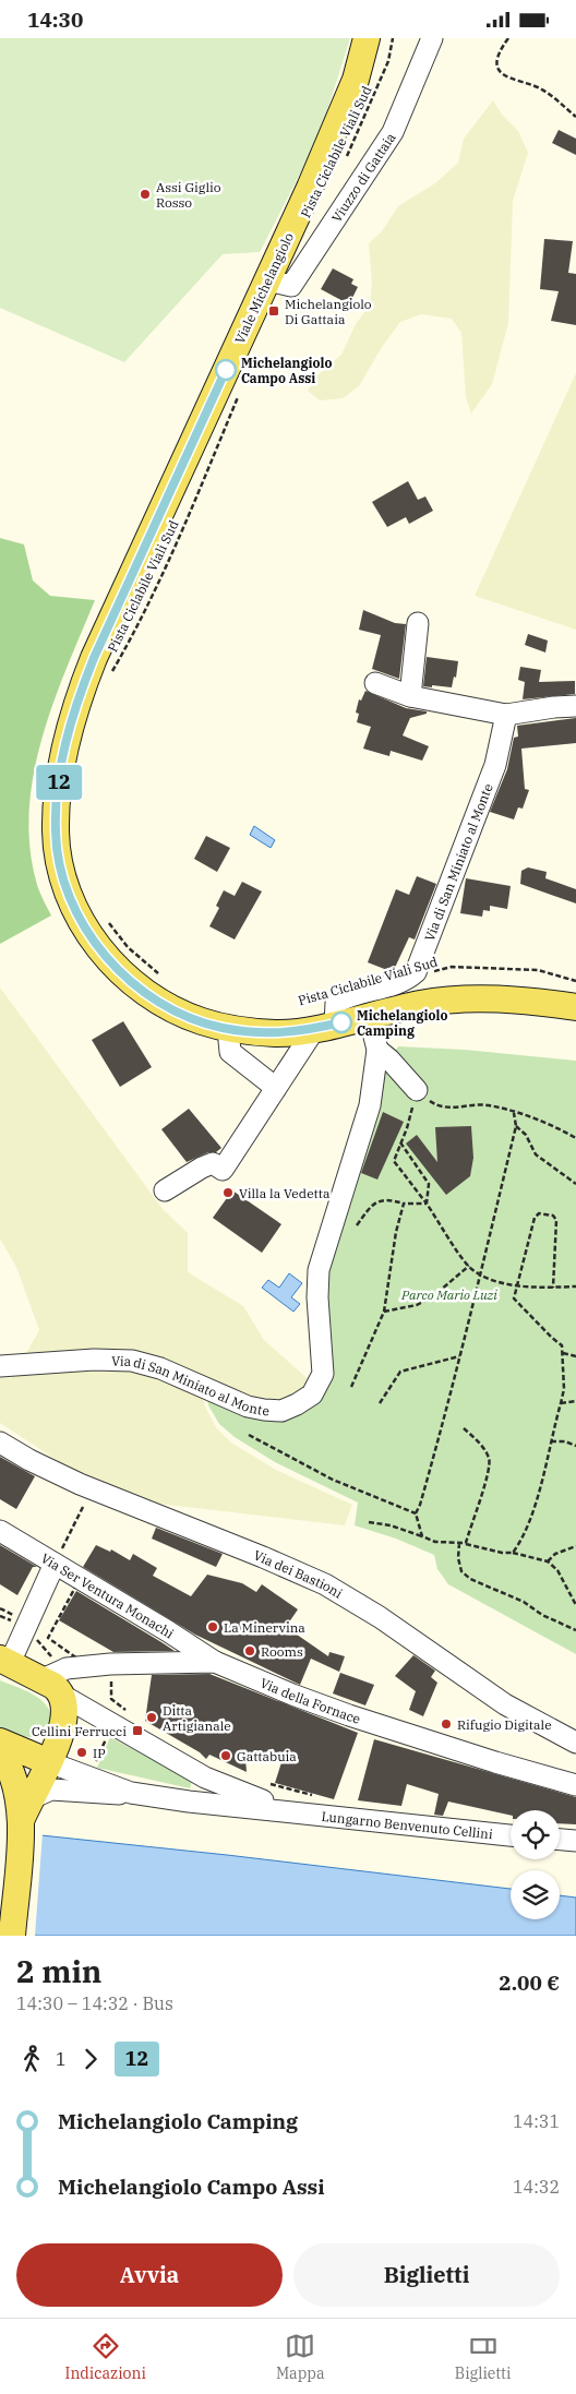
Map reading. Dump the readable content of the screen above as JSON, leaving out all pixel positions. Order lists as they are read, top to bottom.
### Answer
{
  "streets": {
    "main road": ["Viale Michelangiolo"],
    "street": [
      "Viuzzo di Gattaia",
      "Via di San Miniato al Monte",
      "Via dei Bastioni",
      "Via Ser Ventura Monachi",
      "Via della Fornace",
      "Lungarno Benvenuto Cellini"
    ],
    "path": ["Pista Ciclabile Viali Sud"]
  },
  "crossings": [
    ["Pista Ciclabile Viali Sud", "Via di San Miniato al Monte"],
    ["Viuzzo di Gattaia", "Viale Michelangiolo"],
    ["Viale Michelangiolo", "Via di San Miniato al Monte"],
    ["Via Ser Ventura Monachi", "Via della Fornace"],
    ["Via della Fornace", "Lungarno Benvenuto Cellini"]
  ],
  "parks": ["Parco Mario Luzi"],
  "places": {
    "other": [
      "Assi Giglio Rosso",
      "Michelangiolo Campo Assi",
      "Michelangiolo Camping",
      "Villa la Vedetta",
      "La Minervina",
      "Rooms",
      "Ditta Artigianale",
      "Rifugio Digitale",
      "IP",
      "Gattabuia"
    ],
    "transit": ["Michelangiolo Di Gattaia", "Cellini Ferrucci"]
  },
  "lines": ["bus line 12"],
  "page": {
    "status": "14:30",
    "on_map": "12",
    "heading": ["2 min", "14:30 – 14:32 · Bus", "2.00 €"],
    "legs": ["1", "12"],
    "list": [
      {
        "name": "Michelangiolo Camping",
        "value": "14:31"
      },
      {
        "name": "Michelangiolo Campo Assi",
        "value": "14:32"
      }
    ],
    "buttons": ["Avvia", "Biglietti"],
    "tabs": ["Indicazioni", "Mappa", "Biglietti"]
  }
}
